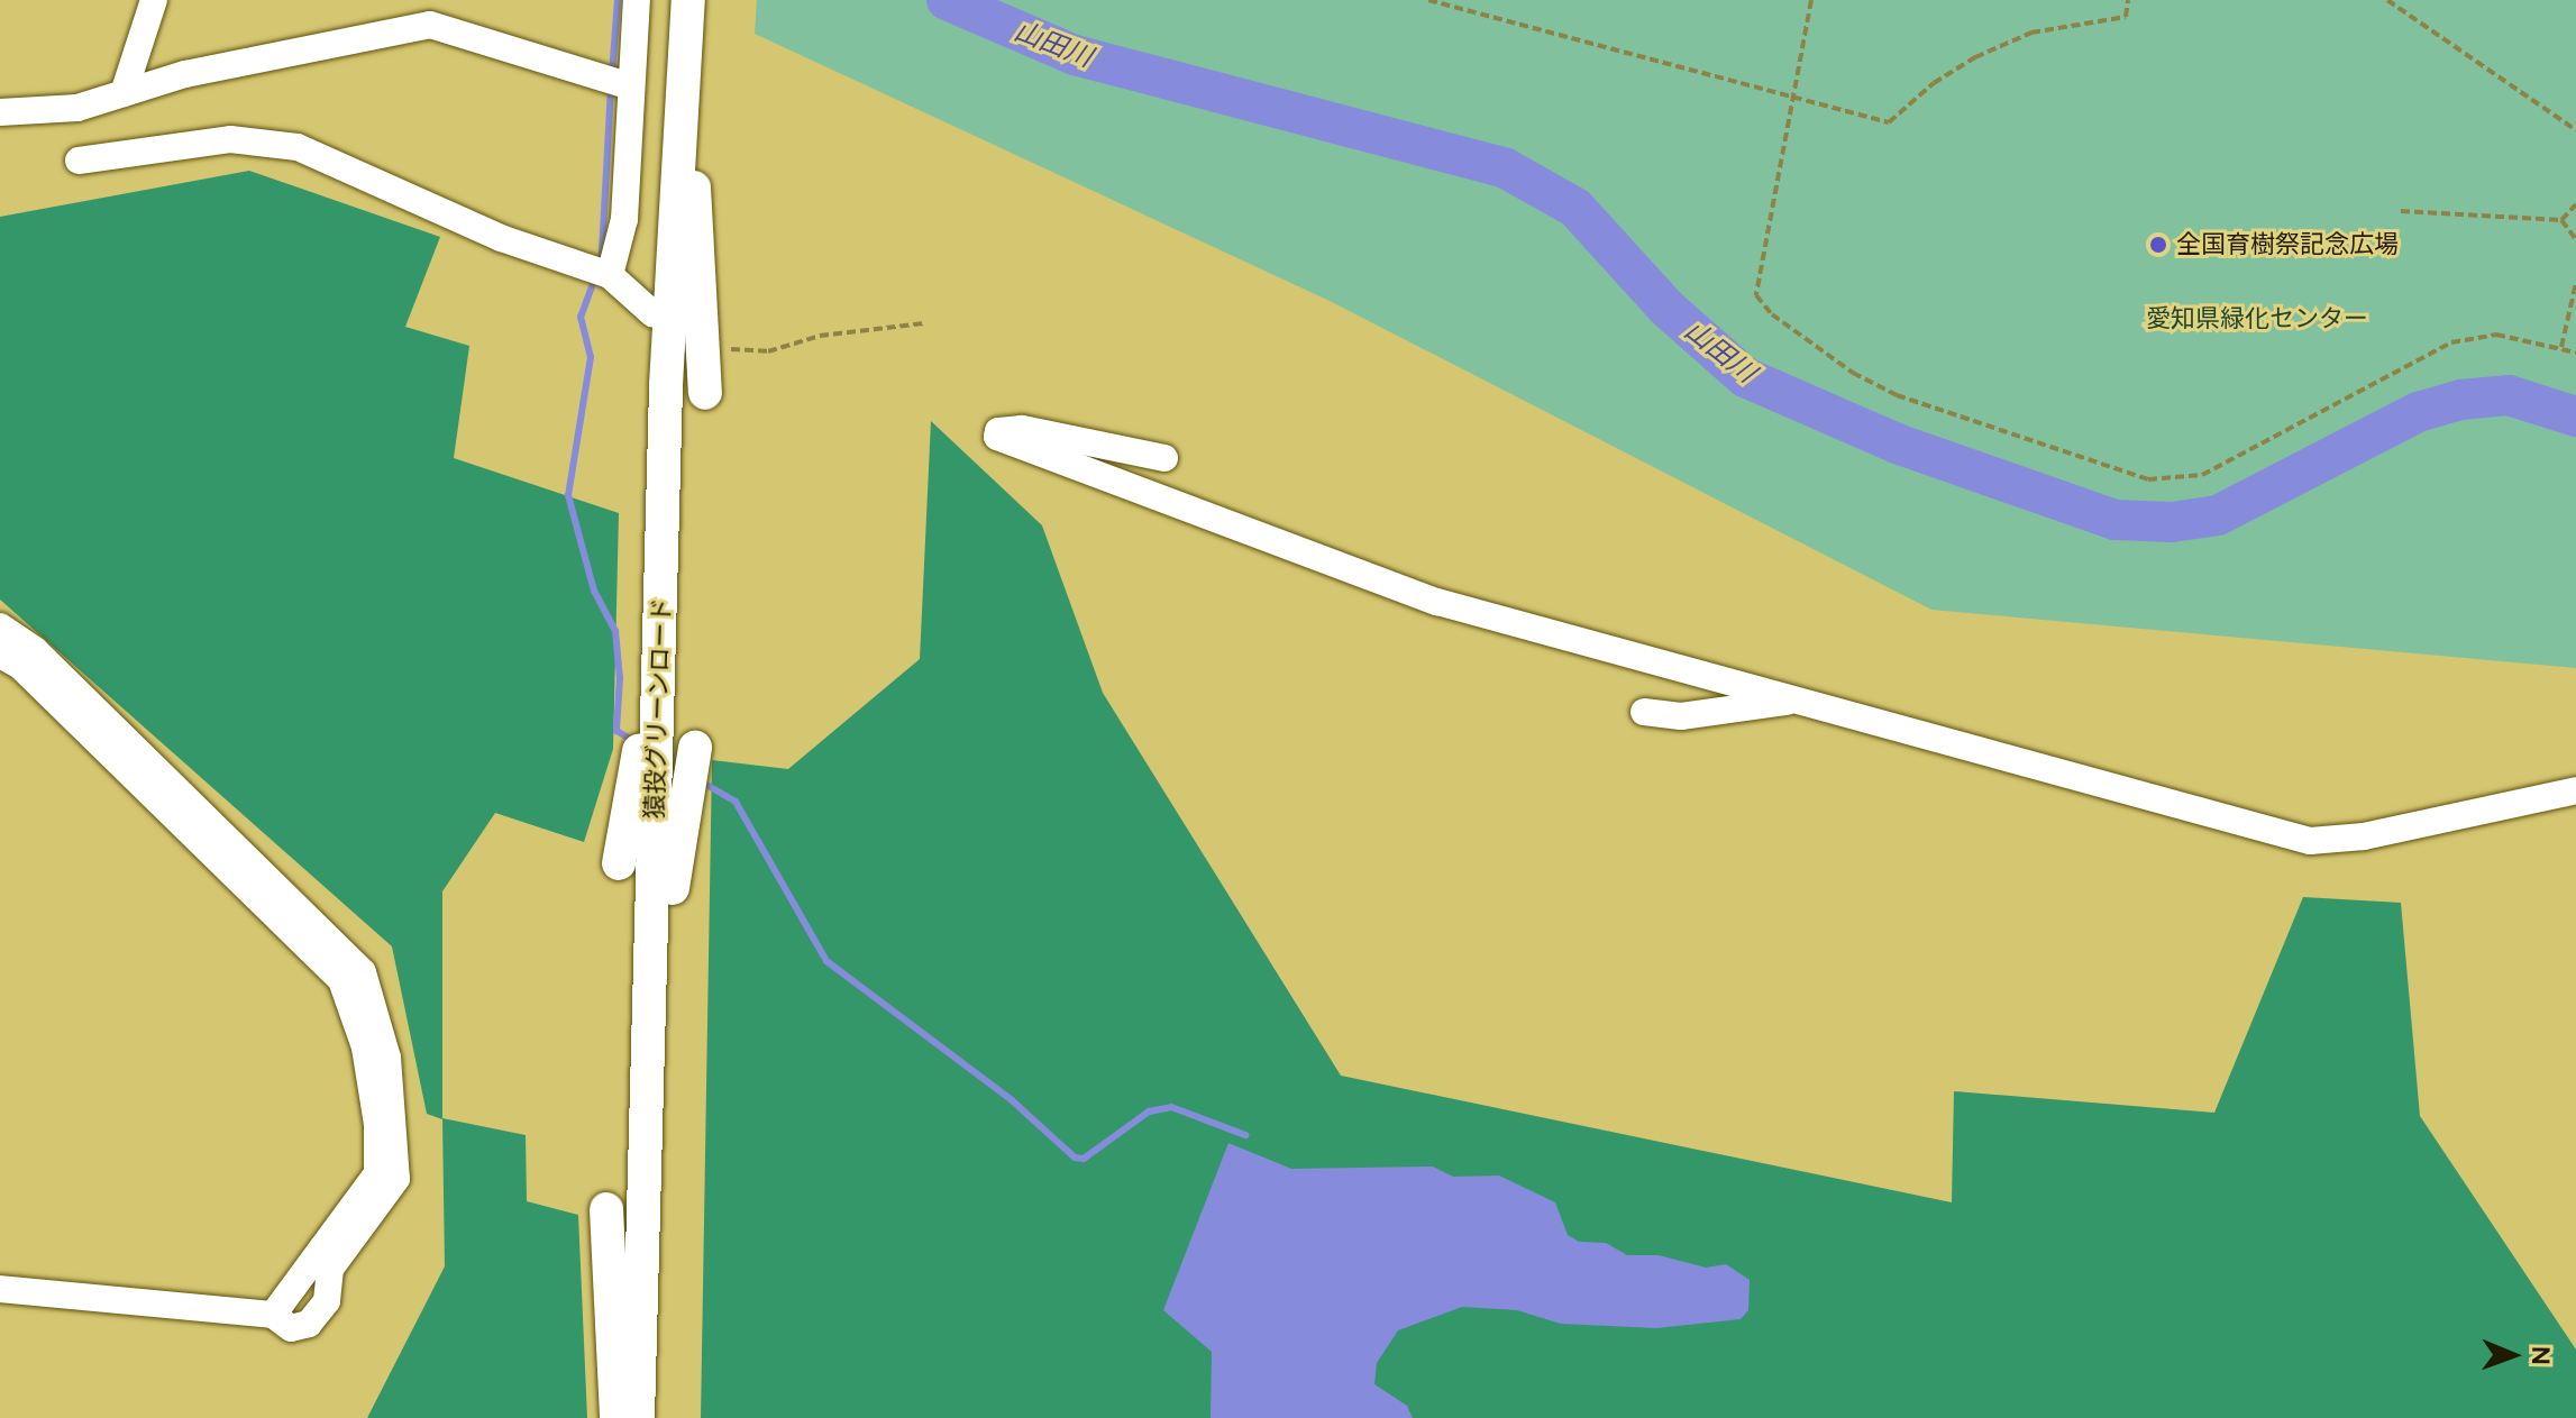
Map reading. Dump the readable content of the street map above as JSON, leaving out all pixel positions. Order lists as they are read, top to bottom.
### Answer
{
  "streets": {
    "main road": ["猿投グリーンロード"]
  },
  "water": ["山田川"],
  "parks": ["愛知県緑化センター"],
  "places": ["全国育樹祭記念広場"],
  "north": "right"
}
